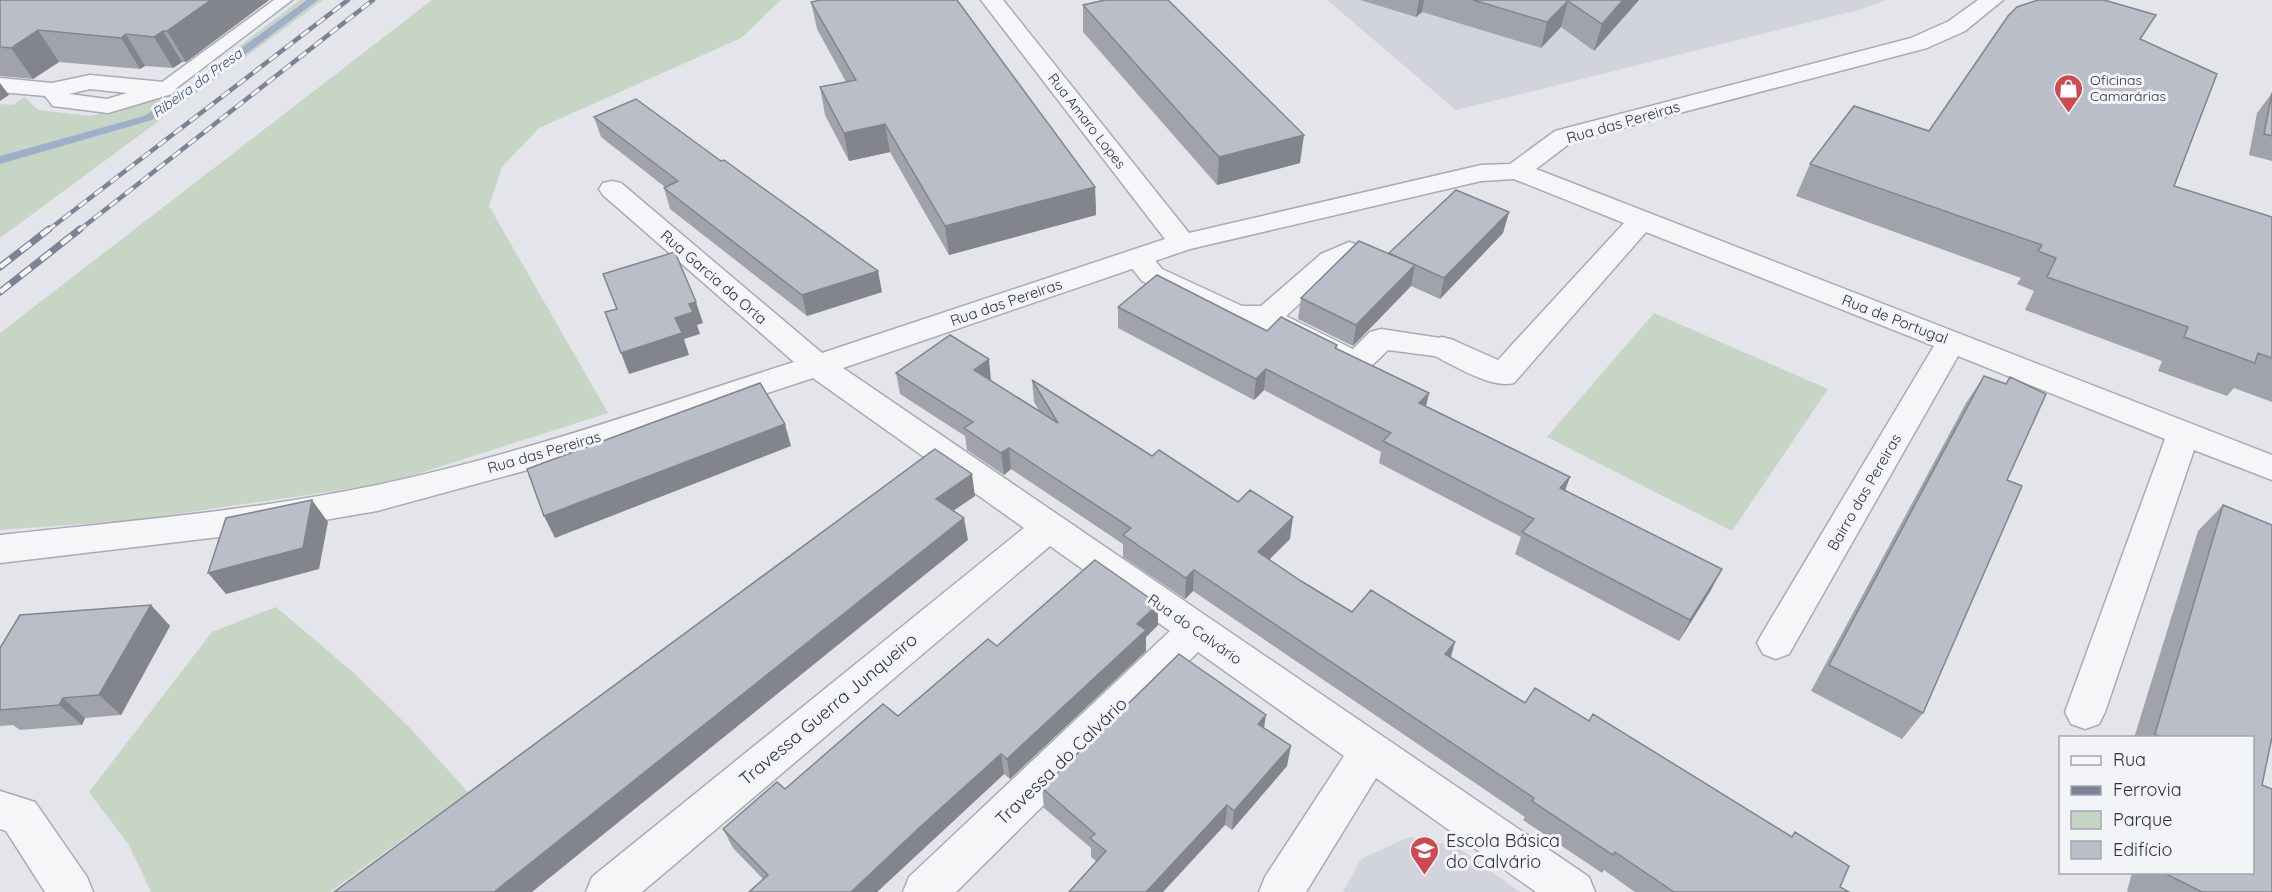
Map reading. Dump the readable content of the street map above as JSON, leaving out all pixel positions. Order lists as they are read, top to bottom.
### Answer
{
  "streets": {
    "street": [
      "Rua Amaro Lopes",
      "Rua das Pereiras",
      "Rua Garcia da Orta",
      "Rua de Portugal",
      "Bairro das Pereiras",
      "Rua do Calvário",
      "Travessa Guerra Junqueiro",
      "Travessa do Calvário"
    ]
  },
  "crossings": [
    ["Rua Amaro Lopes", "Rua das Pereiras"],
    ["Rua das Pereiras", "Rua Garcia da Orta"],
    ["Rua das Pereiras", "Rua de Portugal"],
    ["Rua das Pereiras", "Rua do Calvário"],
    ["Rua Garcia da Orta", "Rua do Calvário"],
    ["Rua de Portugal", "Bairro das Pereiras"],
    ["Rua do Calvário", "Travessa Guerra Junqueiro"],
    ["Rua do Calvário", "Travessa do Calvário"]
  ],
  "water": ["Ribeira da Presa"],
  "places": {
    "shop": ["Oficinas Camarárias"],
    "school or university": ["Escola Básica do Calvário"]
  },
  "legend": [
    "Rua",
    "Ferrovia",
    "Parque",
    "Edifício"
  ]
}
